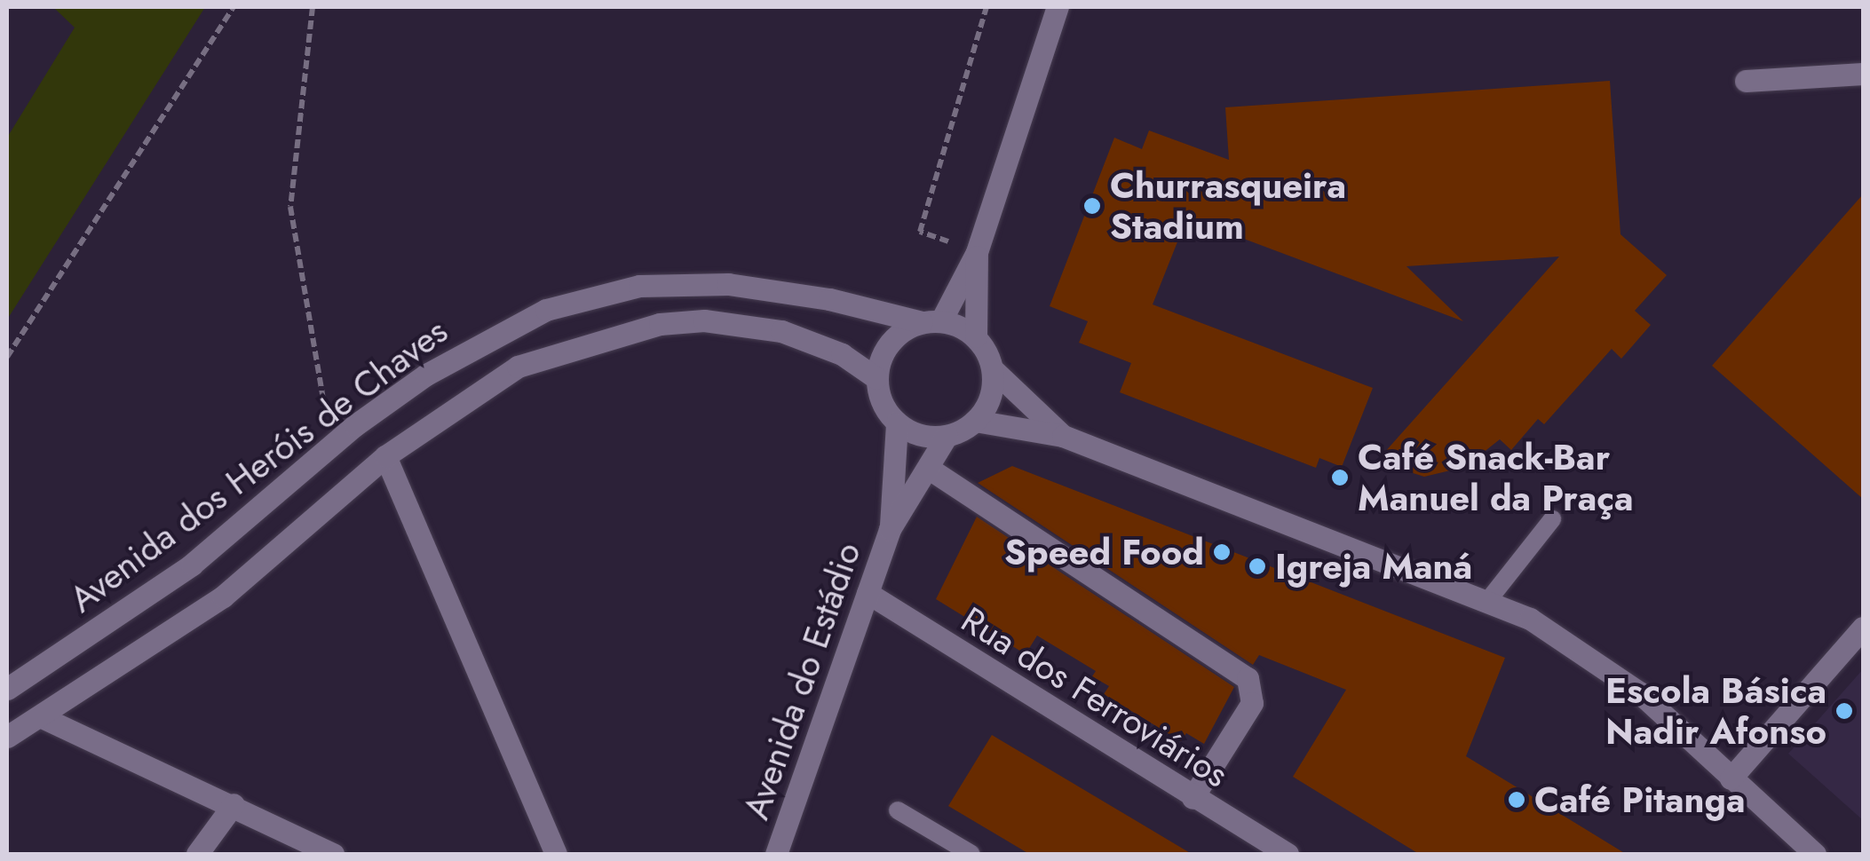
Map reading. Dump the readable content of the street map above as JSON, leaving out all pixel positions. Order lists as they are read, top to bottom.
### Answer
{
  "streets": {
    "street": ["Avenida dos Heróis de Chaves", "Avenida do Estádio", "Rua dos Ferroviários"]
  },
  "crossings": [
    ["Avenida dos Heróis de Chaves", "Avenida do Estádio"],
    ["Avenida do Estádio", "Rua dos Ferroviários"]
  ],
  "places": [
    "Churrasqueira Stadium",
    "Café Snack-Bar Manuel da Praça",
    "Speed Food",
    "Igreja Maná",
    "Escola Básica Nadir Afonso",
    "Café Pitanga"
  ]
}
